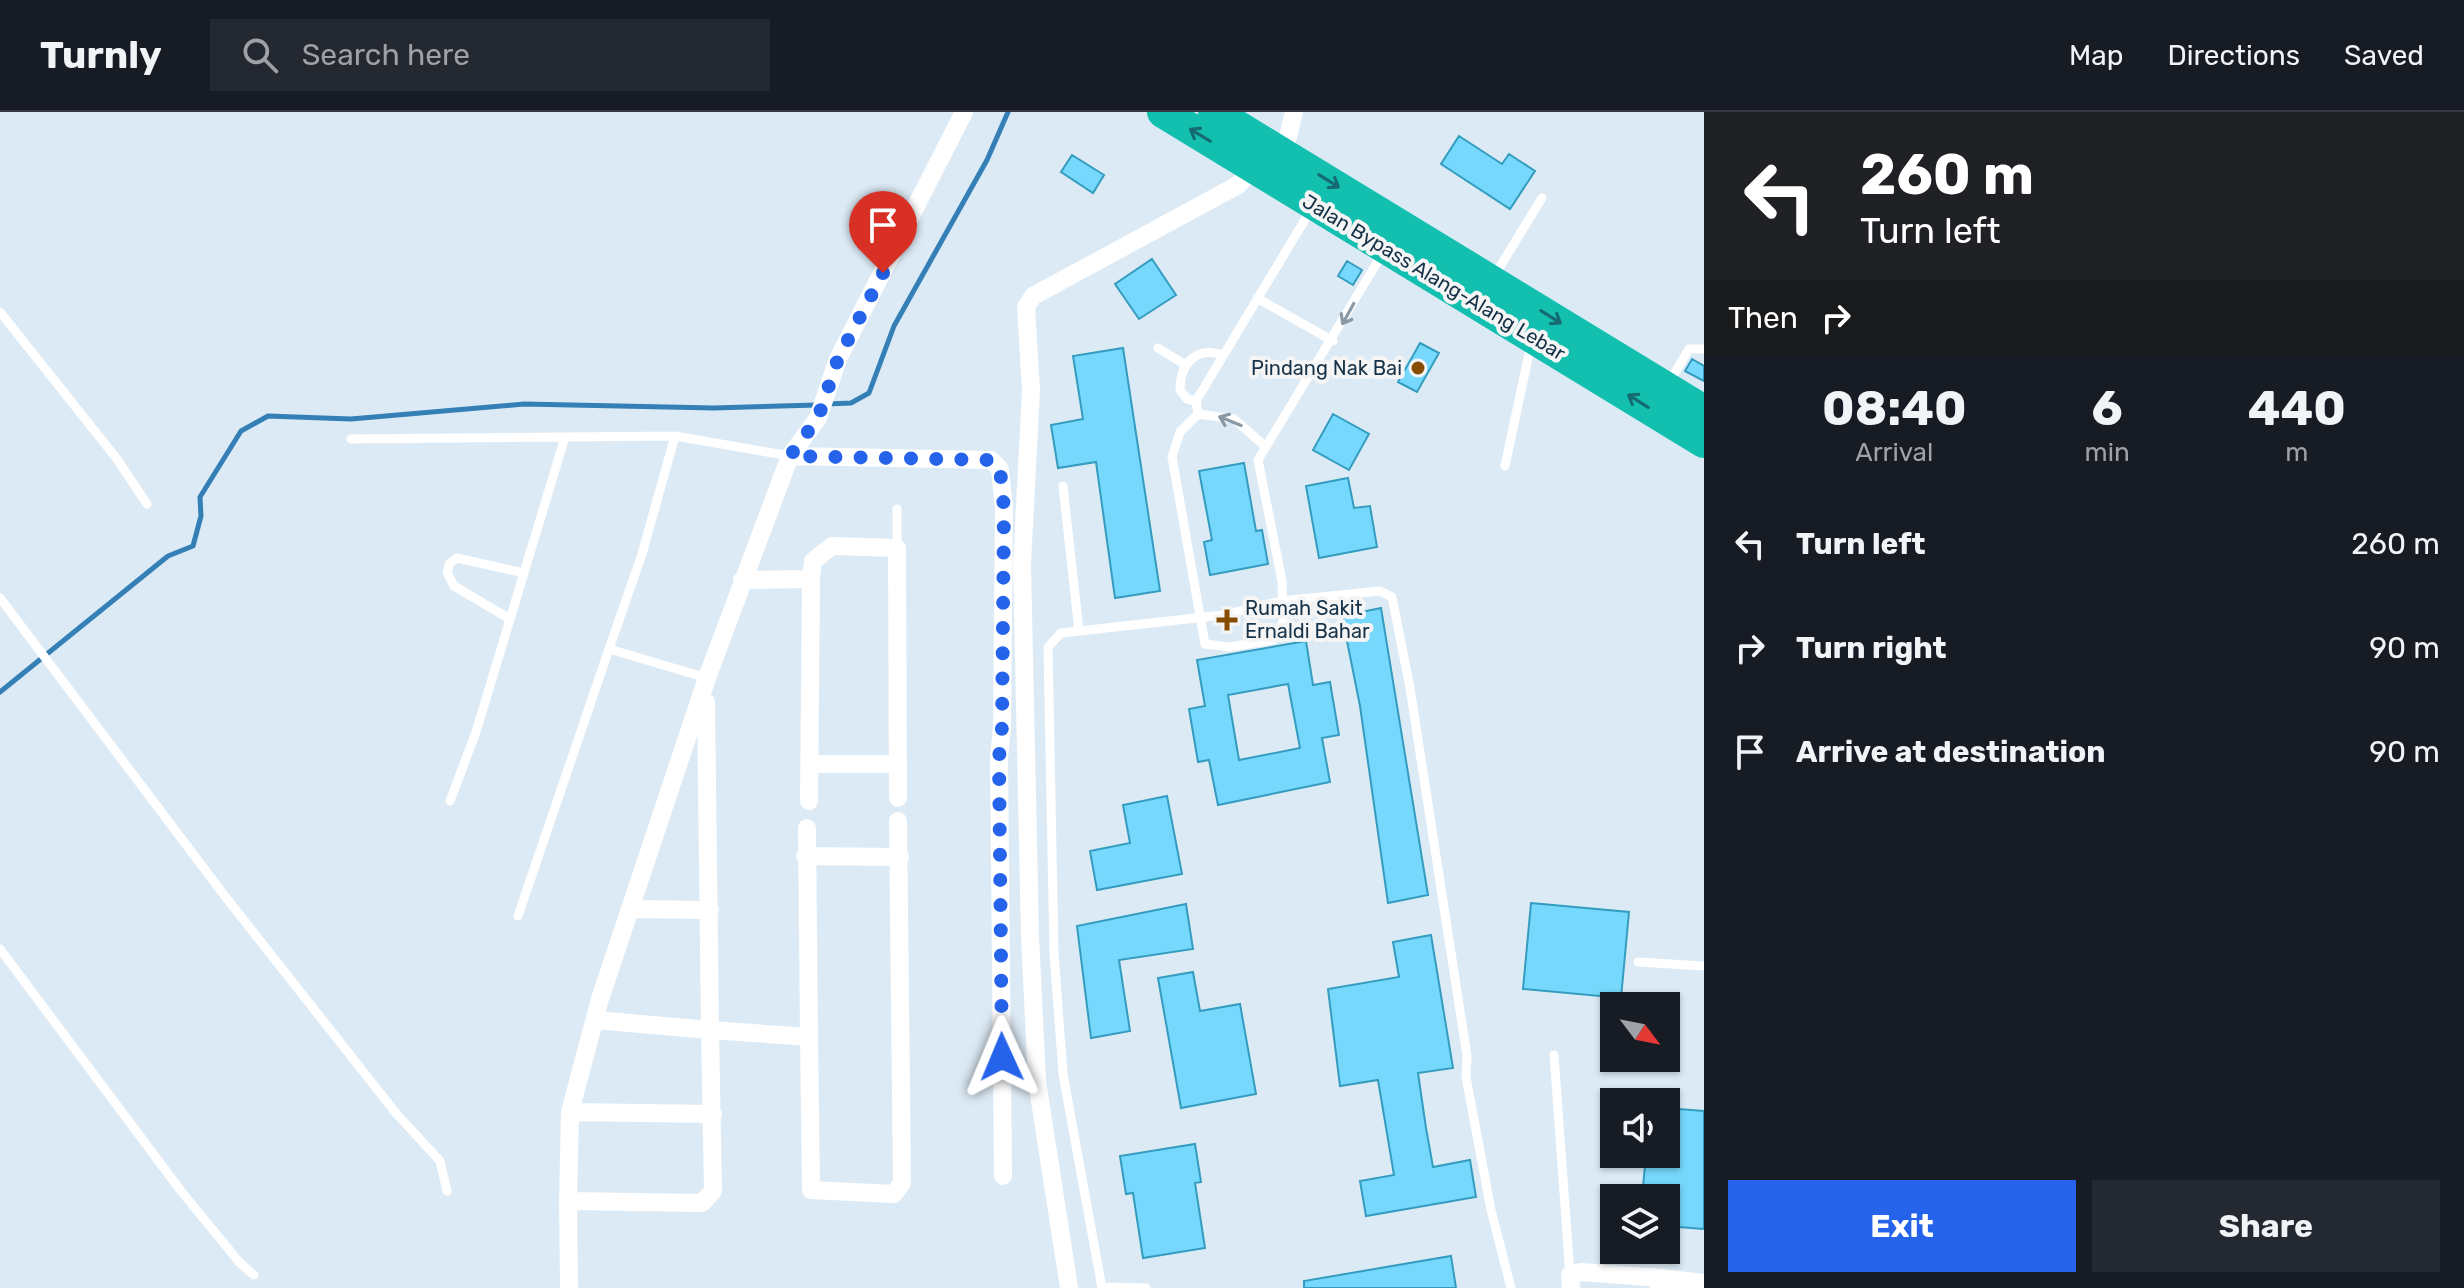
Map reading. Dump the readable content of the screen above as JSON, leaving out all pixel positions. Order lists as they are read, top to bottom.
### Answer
{
  "streets": {
    "highway": ["Jalan Bypass Alang-Alang Lebar"]
  },
  "places": {
    "other": ["Pindang Nak Bai"],
    "health": ["Rumah Sakit Ernaldi Bahar"]
  },
  "north": "bottom right",
  "page": {
    "header": "Turnly",
    "search": "Search here",
    "nav": ["Map", "Directions", "Saved"],
    "turn": ["260 m", "Turn left"],
    "then": "Then",
    "eta": [
      "08:40",
      "Arrival",
      "6",
      "min",
      "440",
      "m"
    ],
    "list": [
      {
        "name": "Turn left",
        "value": "260 m"
      },
      {
        "name": "Turn right",
        "value": "90 m"
      },
      {
        "name": "Arrive at destination",
        "value": "90 m"
      }
    ],
    "buttons": ["Exit", "Share"]
  }
}
